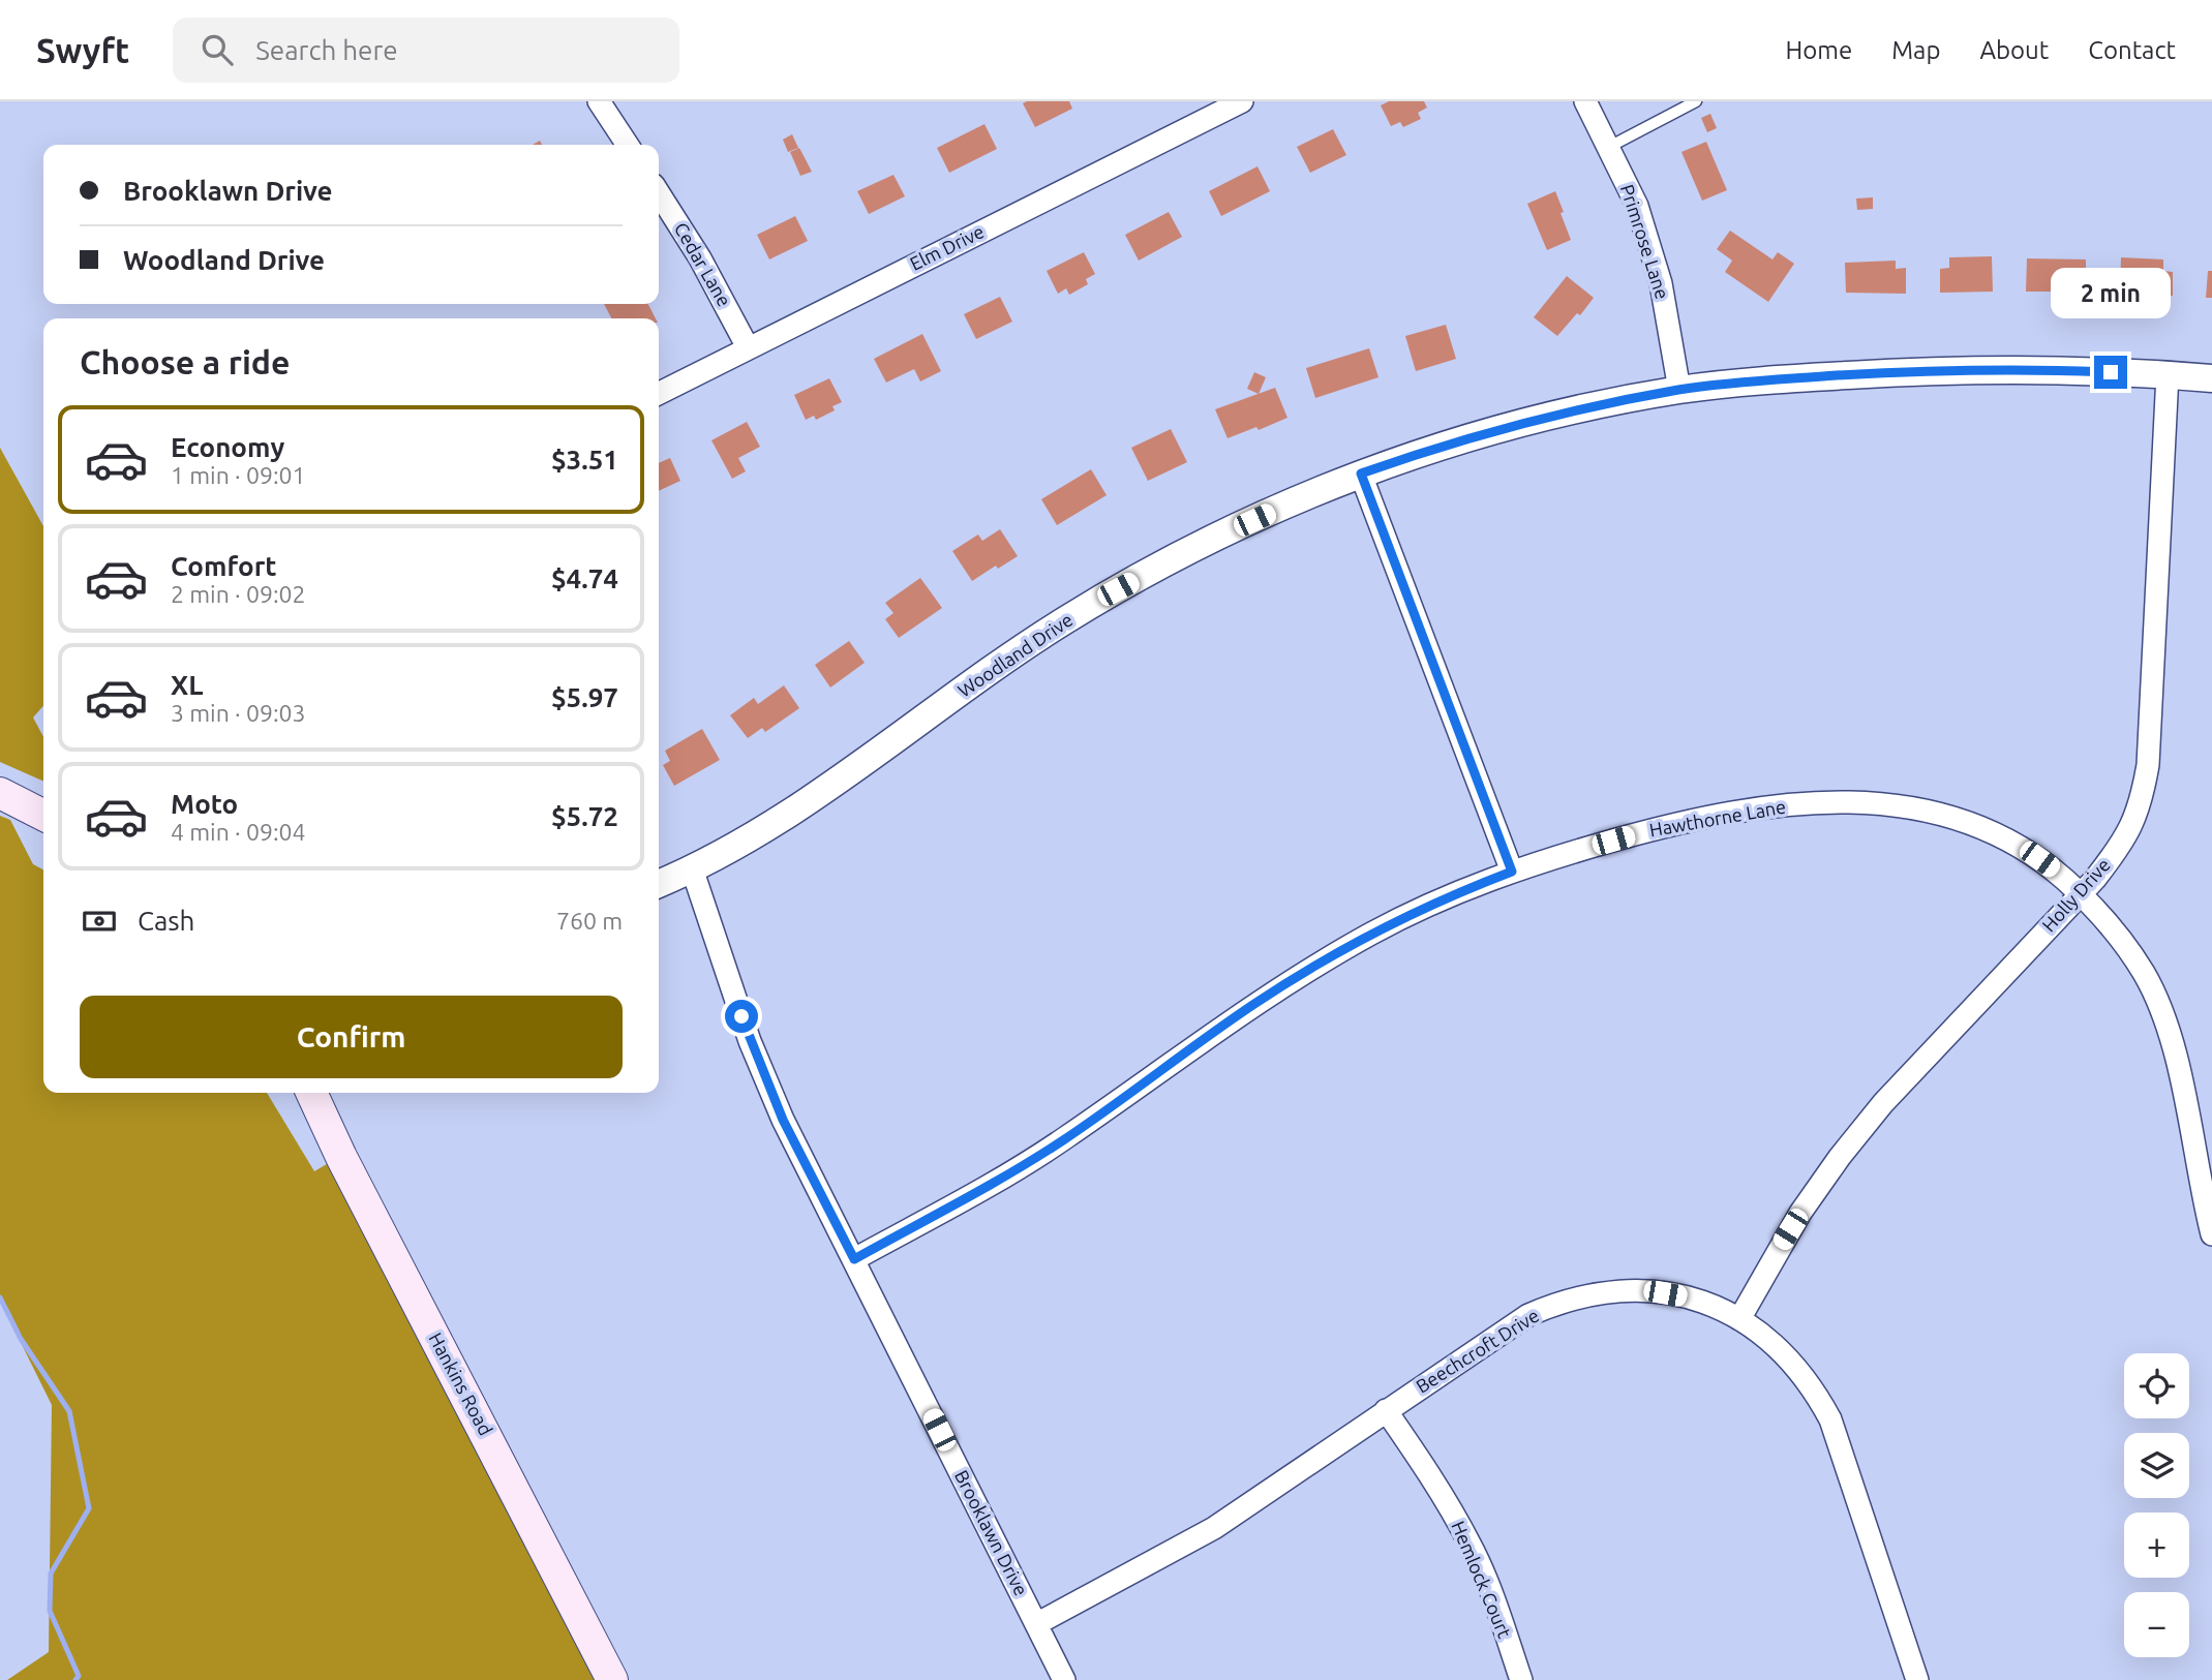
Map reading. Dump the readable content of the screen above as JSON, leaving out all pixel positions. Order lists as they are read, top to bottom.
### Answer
{
  "streets": {
    "main road": ["Hankins Road"],
    "street": [
      "Primrose Lane",
      "Elm Drive",
      "Cedar Lane",
      "Woodland Drive",
      "Hawthorne Lane",
      "Holly Drive",
      "Beechcroft Drive",
      "Brooklawn Drive",
      "Hemlock Court"
    ]
  },
  "crossings": [
    ["Primrose Lane", "Woodland Drive"],
    ["Elm Drive", "Cedar Lane"],
    ["Woodland Drive", "Holly Drive"],
    ["Woodland Drive", "Brooklawn Drive"],
    ["Hawthorne Lane", "Holly Drive"],
    ["Hawthorne Lane", "Brooklawn Drive"],
    ["Holly Drive", "Beechcroft Drive"],
    ["Beechcroft Drive", "Brooklawn Drive"],
    ["Beechcroft Drive", "Hemlock Court"]
  ],
  "page": {
    "header": "Swyft",
    "search": "Search here",
    "nav": [
      "Home",
      "Map",
      "About",
      "Contact"
    ],
    "banner": ["Brooklawn Drive", "Woodland Drive"],
    "bubble": "2 min",
    "heading": "Choose a ride",
    "list": [
      {
        "name": "Economy",
        "note": "1 min · 09:01",
        "value": "$3.51"
      },
      {
        "name": "Comfort",
        "note": "2 min · 09:02",
        "value": "$4.74"
      },
      {
        "name": "XL",
        "note": "3 min · 09:03",
        "value": "$5.97"
      },
      {
        "name": "Moto",
        "note": "4 min · 09:04",
        "value": "$5.72"
      }
    ],
    "pay": ["Cash", "760 m"],
    "buttons": "Confirm",
    "map_buttons": ["+", "−"]
  }
}
